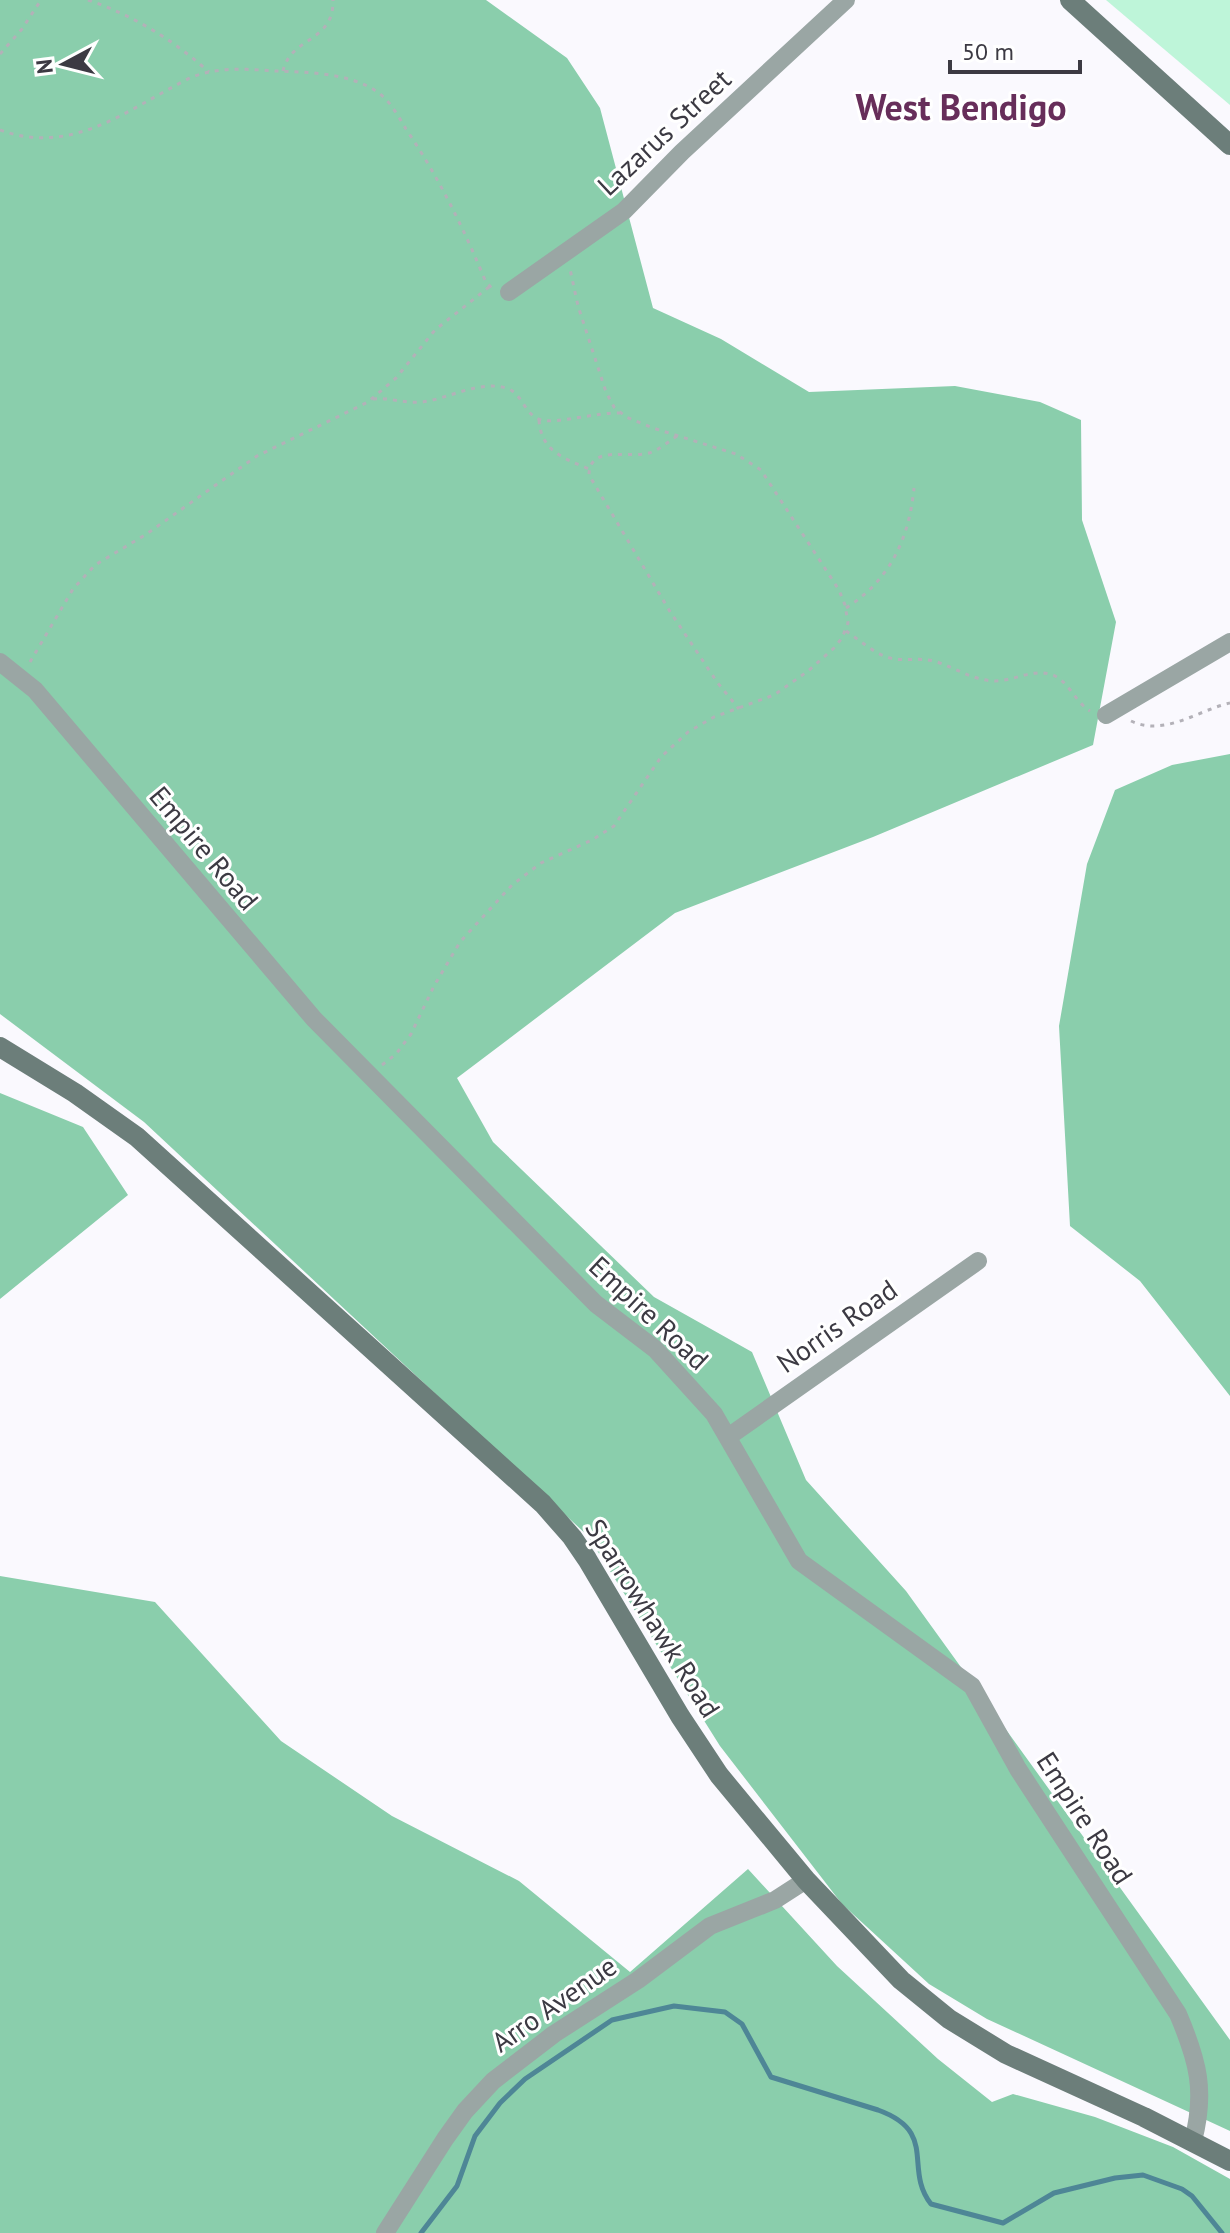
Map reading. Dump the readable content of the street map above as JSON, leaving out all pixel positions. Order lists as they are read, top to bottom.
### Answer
{
  "streets": {
    "street": [
      "Lazarus Street",
      "Empire Road",
      "Norris Road",
      "Sparrowhawk Road",
      "Arro Avenue"
    ]
  },
  "crossings": [
    ["Empire Road", "Norris Road"],
    ["Empire Road", "Sparrowhawk Road"],
    ["Sparrowhawk Road", "Arro Avenue"]
  ],
  "districts": ["West Bendigo"],
  "scale_bar": "50 m",
  "north": "left"
}
